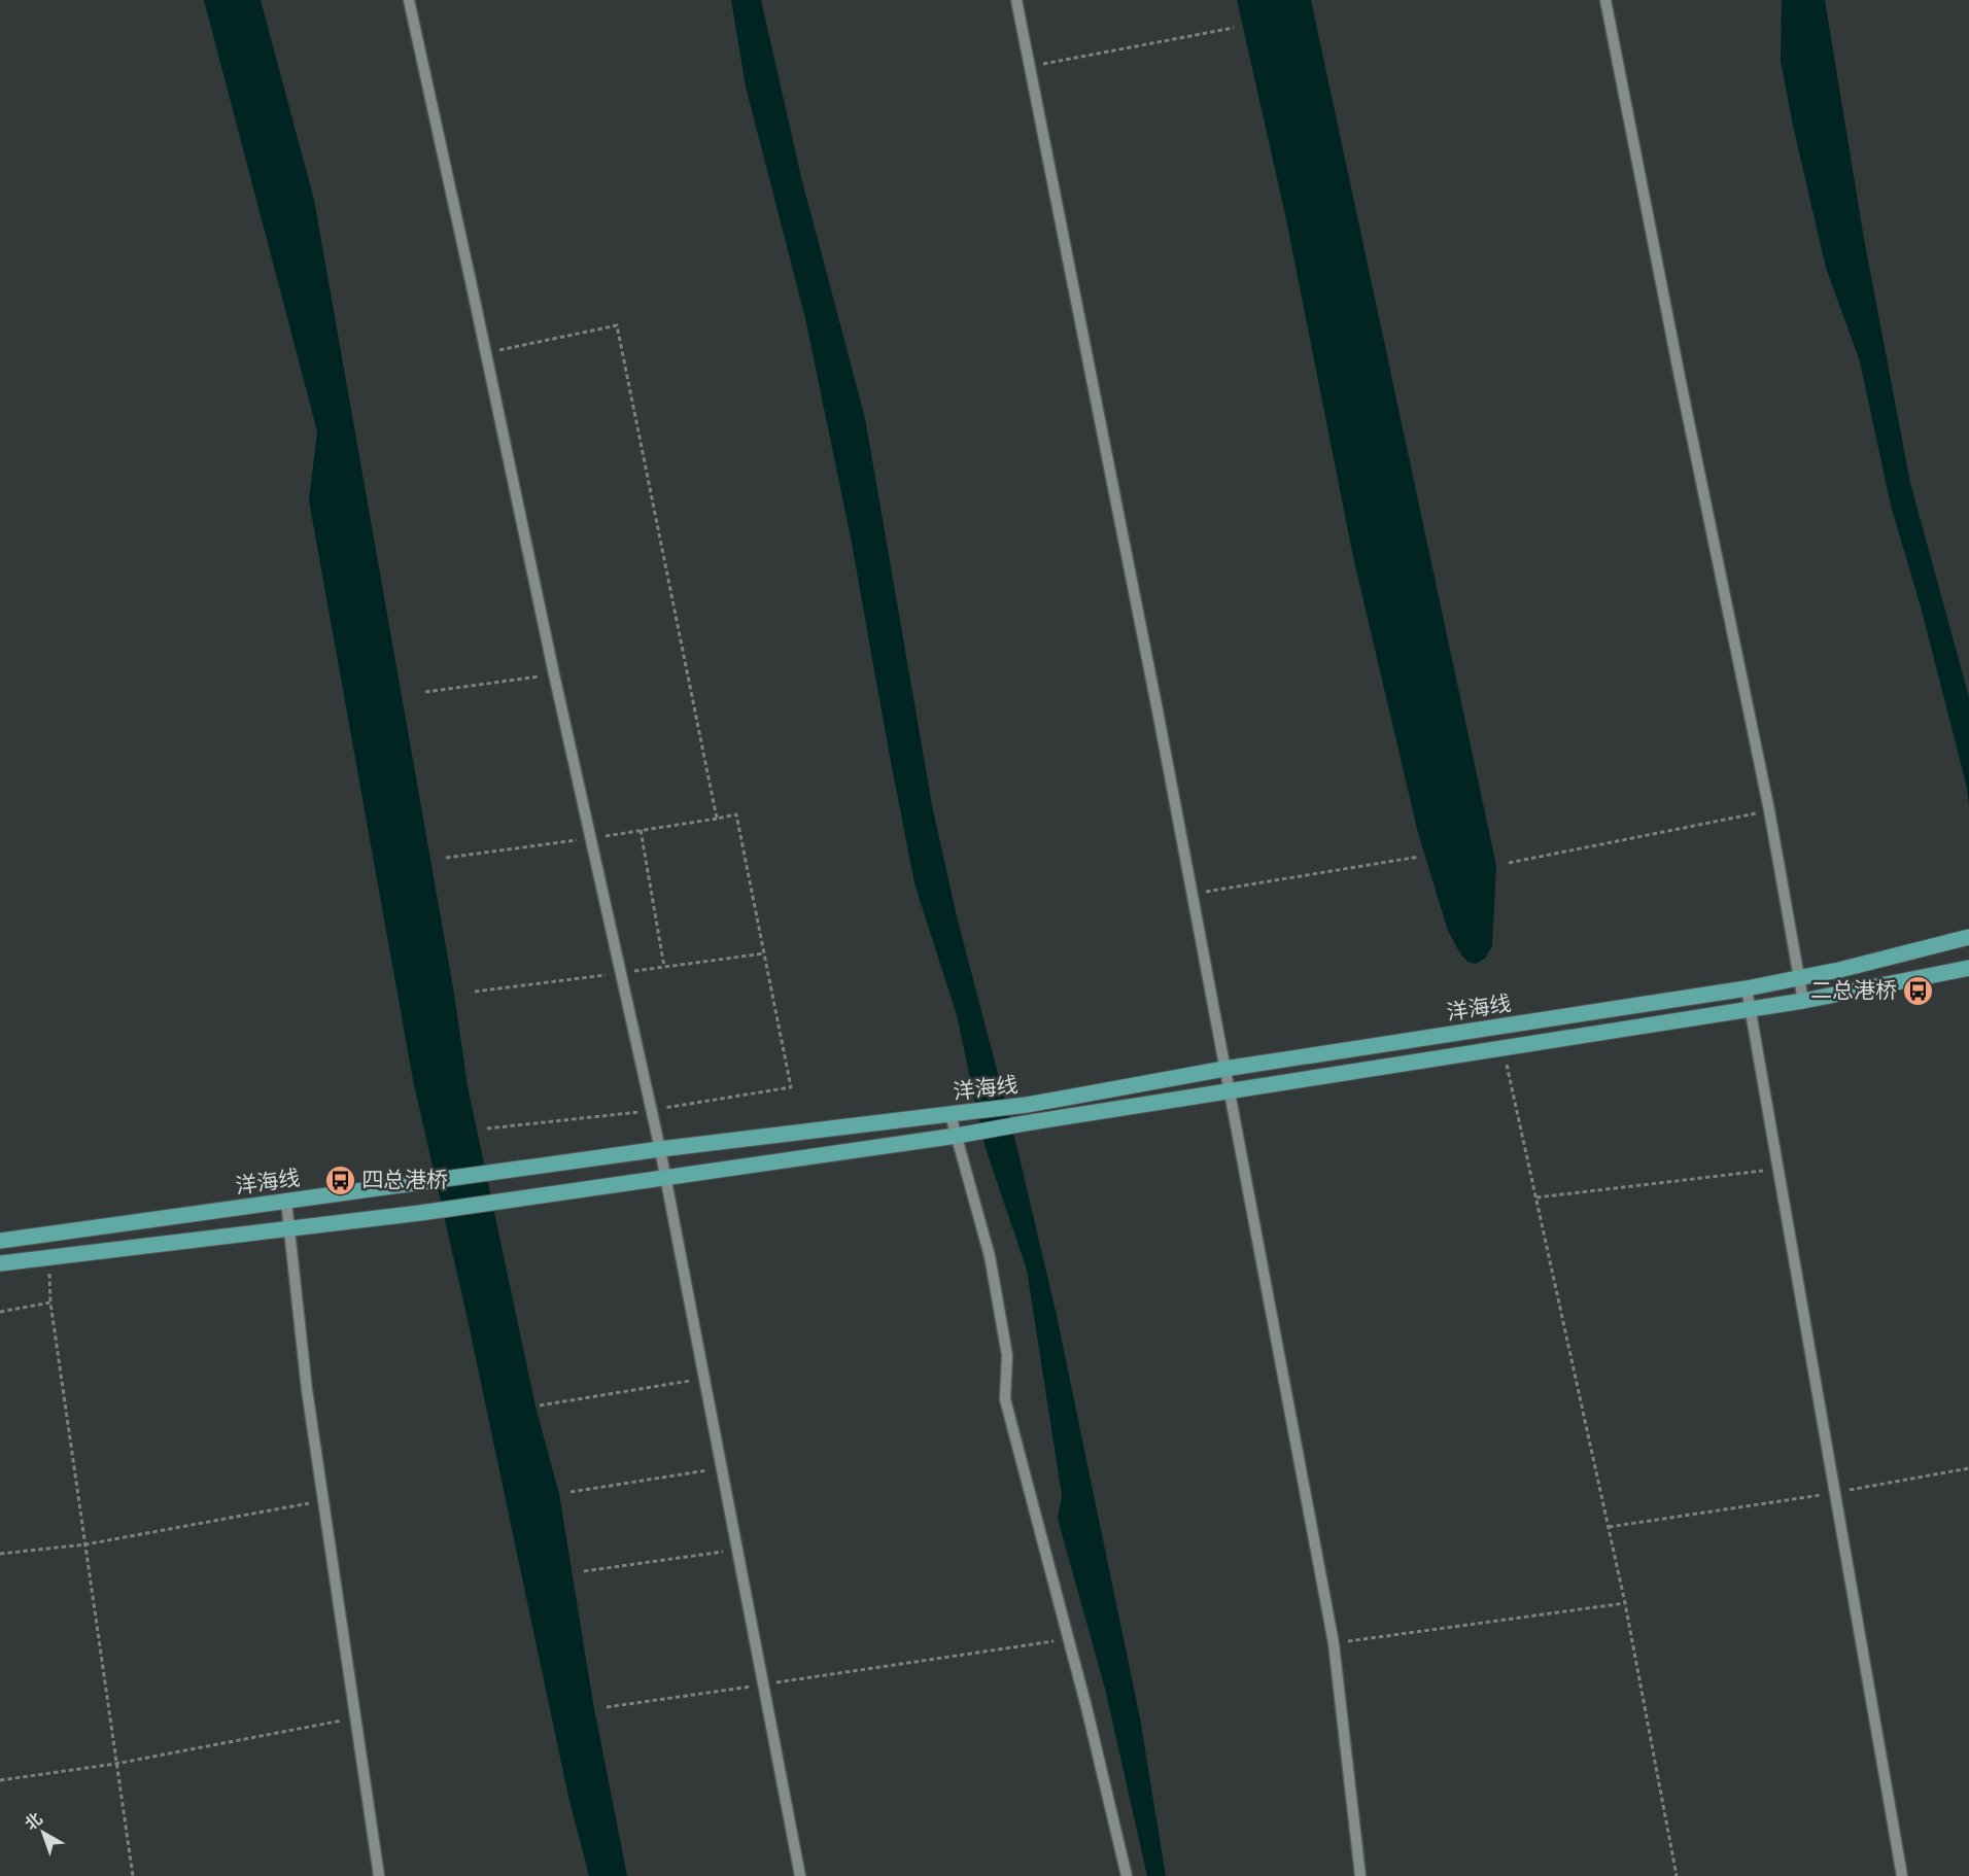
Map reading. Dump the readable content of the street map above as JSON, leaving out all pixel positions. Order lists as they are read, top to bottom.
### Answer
{
  "streets": {
    "main road": ["洋海线"]
  },
  "places": {
    "bus stop": ["二总港桥", "四总港桥"]
  },
  "north": "top left"
}
